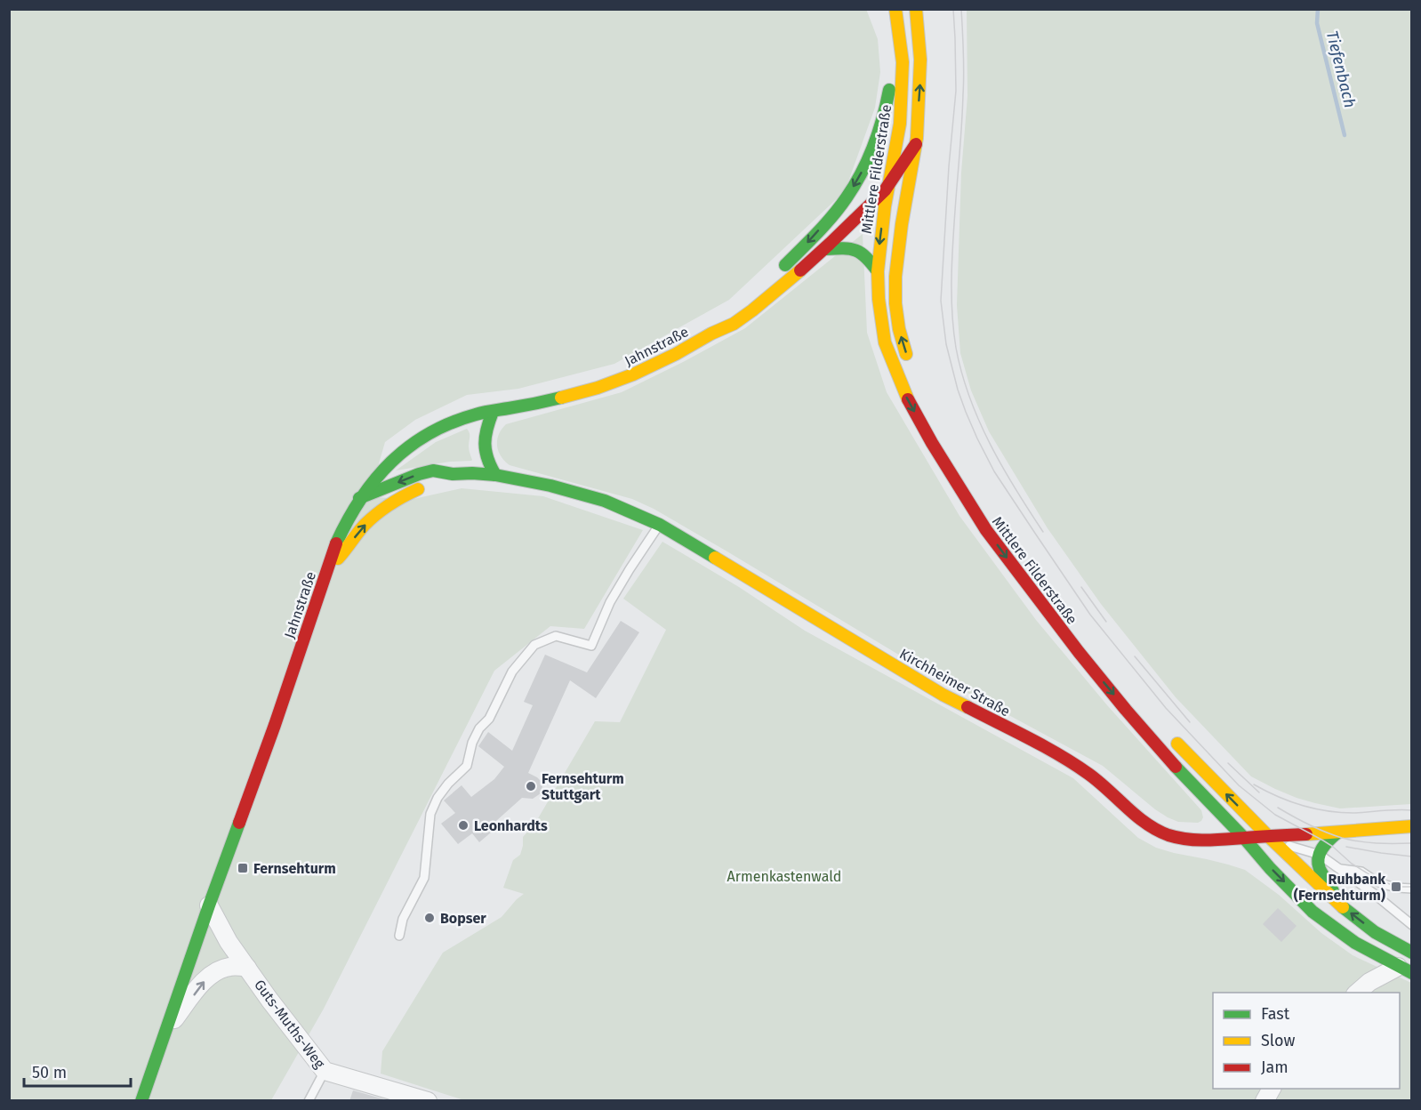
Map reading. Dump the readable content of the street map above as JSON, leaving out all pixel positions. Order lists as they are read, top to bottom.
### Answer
{
  "streets": {
    "main road": ["Mittlere Filderstraße", "Jahnstraße", "Kirchheimer Straße"],
    "street": ["Guts-Muths-Weg"]
  },
  "crossings": [
    ["Mittlere Filderstraße", "Jahnstraße"],
    ["Mittlere Filderstraße", "Kirchheimer Straße"],
    ["Jahnstraße", "Kirchheimer Straße"],
    ["Jahnstraße", "Guts-Muths-Weg"]
  ],
  "water": ["Tiefenbach"],
  "parks": ["Armenkastenwald"],
  "places": {
    "other": ["Fernsehturm Stuttgart", "Leonhardts", "Bopser"],
    "transit": ["Fernsehturm", "Ruhbank (Fernsehturm)"]
  },
  "legend": ["Fast", "Slow", "Jam"],
  "scale_bar": "50 m"
}
